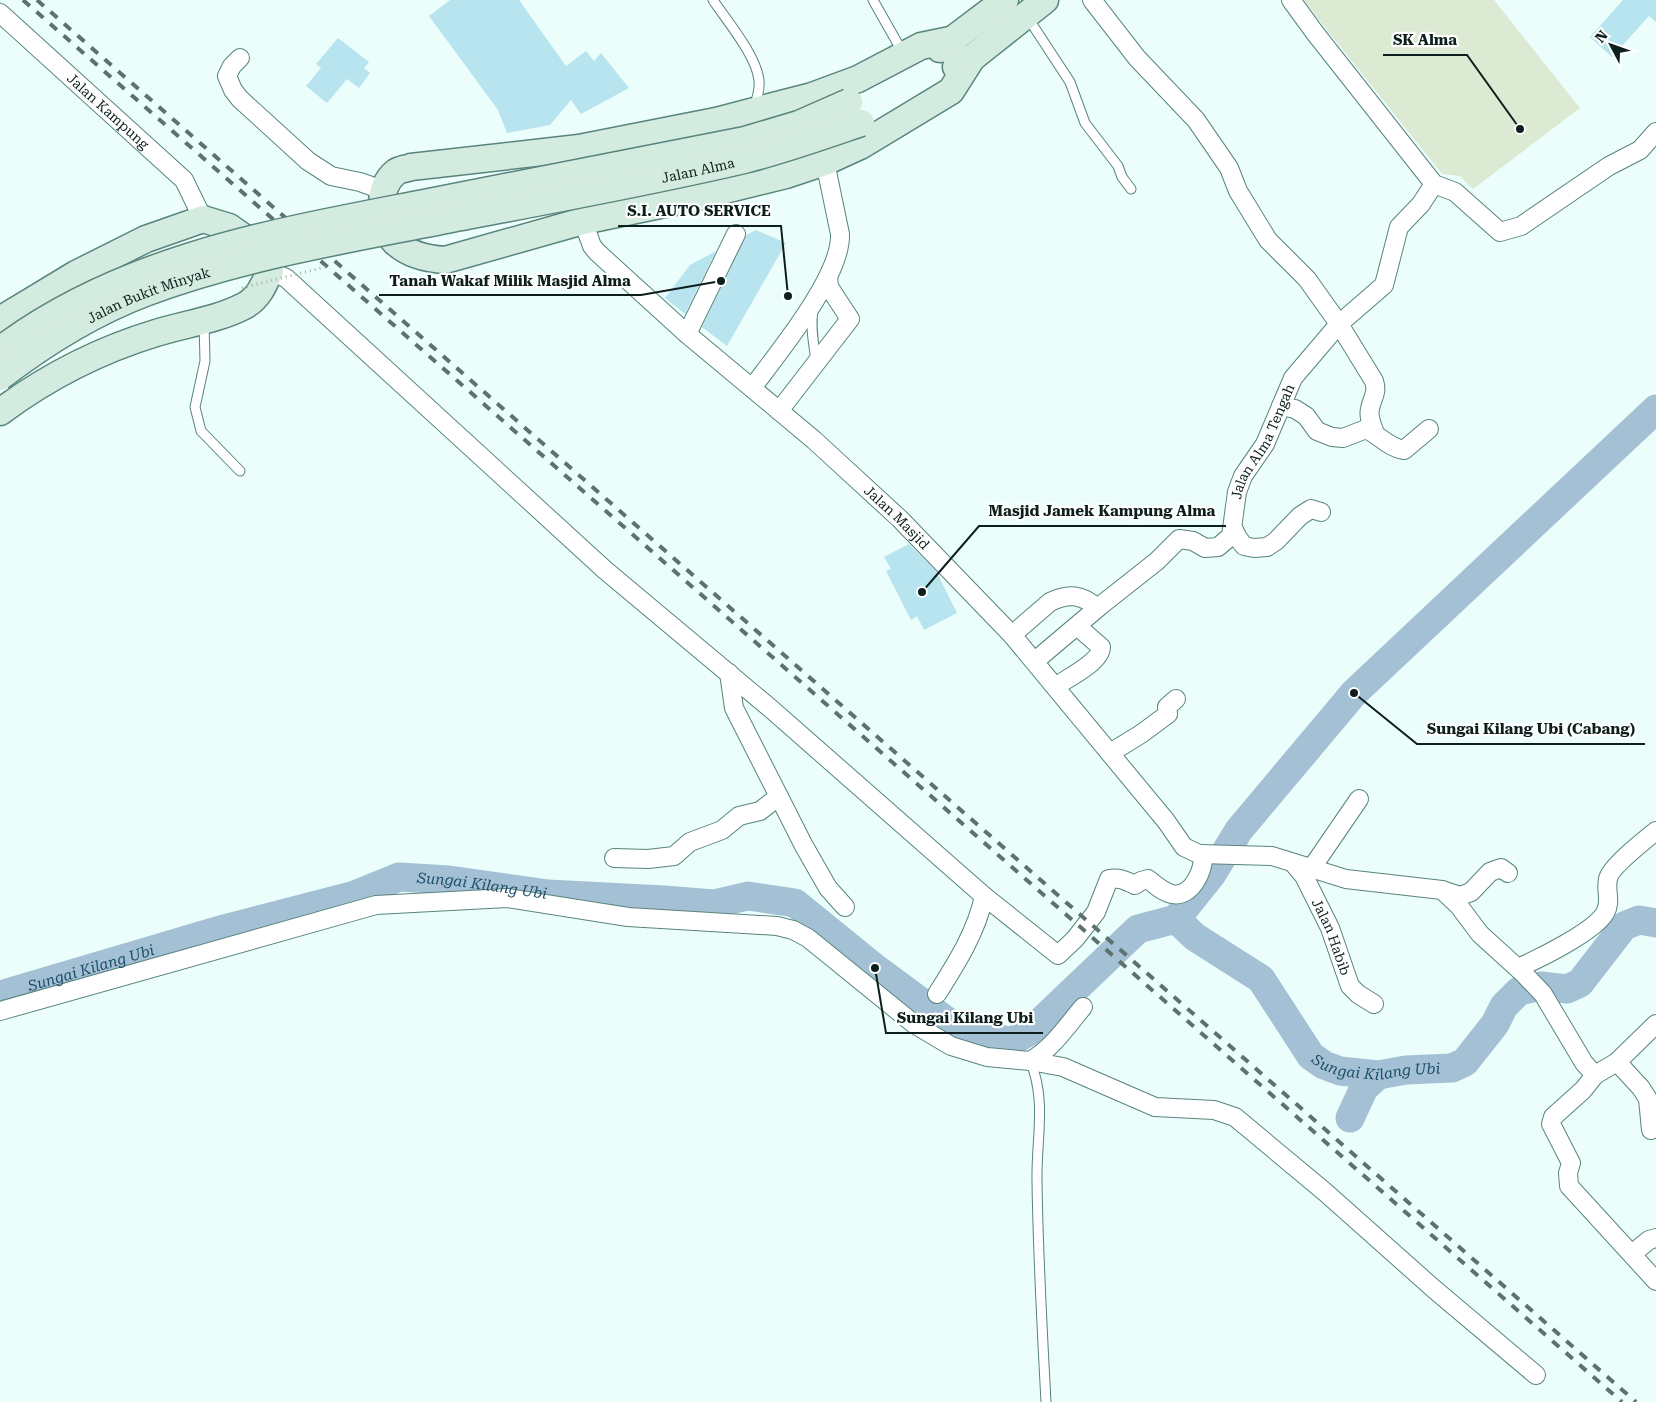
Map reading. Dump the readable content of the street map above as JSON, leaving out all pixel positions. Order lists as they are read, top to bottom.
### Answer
{
  "streets": {
    "main road": ["Jalan Alma", "Jalan Bukit Minyak"],
    "street": [
      "Jalan Kampung",
      "Jalan Alma Tengah",
      "Jalan Masjid",
      "Jalan Habib"
    ]
  },
  "crossings": [
    ["Jalan Alma", "Jalan Bukit Minyak"],
    ["Jalan Alma Tengah", "Jalan Masjid"]
  ],
  "water": ["Sungai Kilang Ubi"],
  "places": [
    "SK Alma",
    "Tanah Wakaf Milik Masjid Alma",
    "S.I. AUTO SERVICE",
    "Masjid Jamek Kampung Alma",
    "Sungai Kilang Ubi (Cabang)",
    "Sungai Kilang Ubi"
  ],
  "north": "top left"
}
